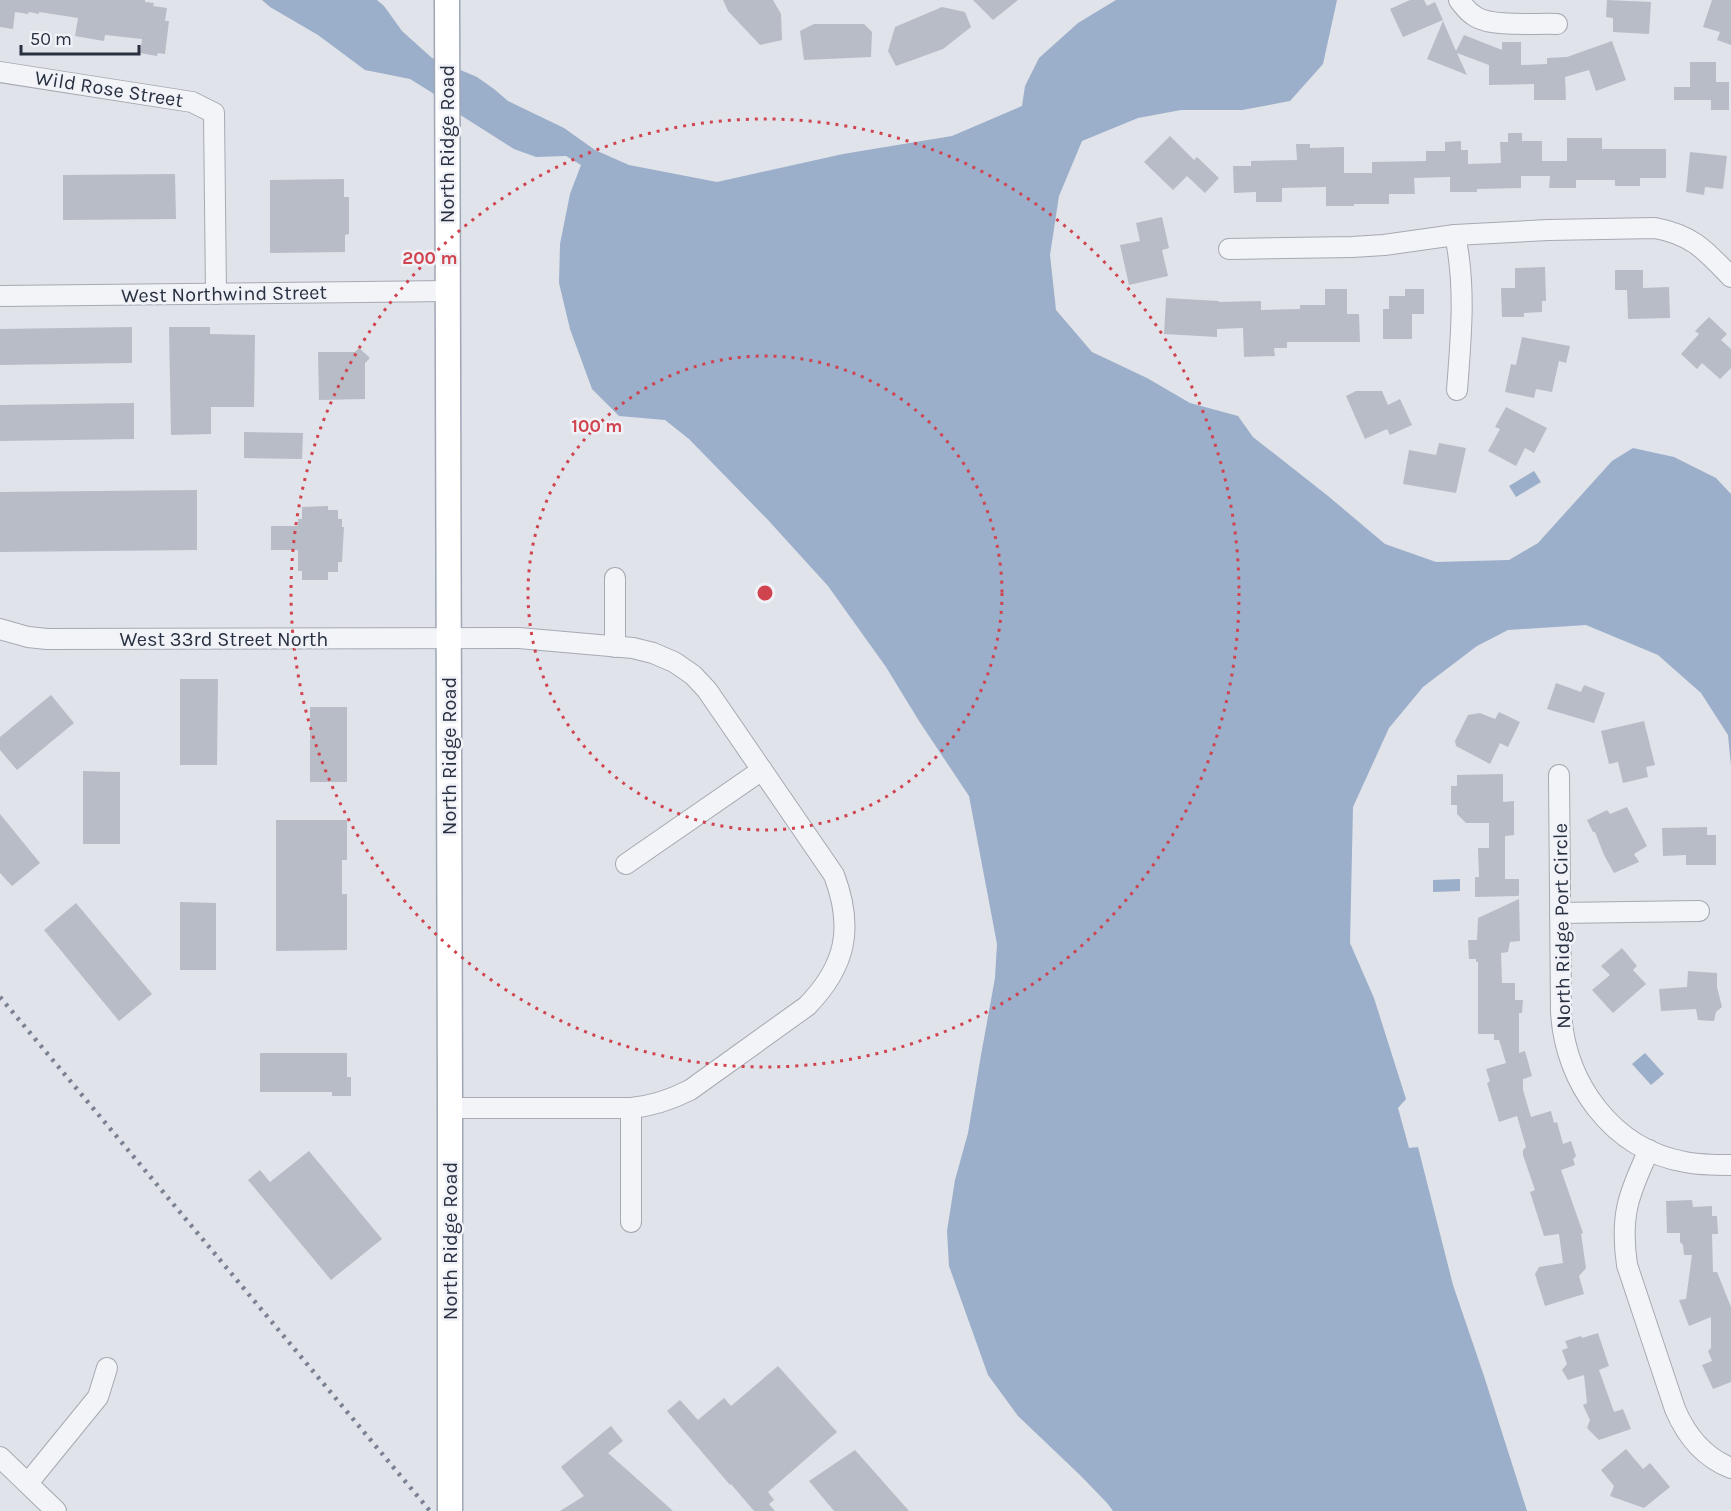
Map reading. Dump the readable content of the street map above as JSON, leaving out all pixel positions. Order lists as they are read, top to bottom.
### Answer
{
  "streets": {
    "main road": ["North Ridge Road"],
    "street": [
      "Wild Rose Street",
      "West Northwind Street",
      "West 33rd Street North",
      "North Ridge Port Circle"
    ]
  },
  "crossings": [
    ["Wild Rose Street", "West Northwind Street"],
    ["North Ridge Road", "West Northwind Street"],
    ["North Ridge Road", "West 33rd Street North"]
  ],
  "scale_bar": "50 m",
  "rings": ["200 m", "100 m"]
}
